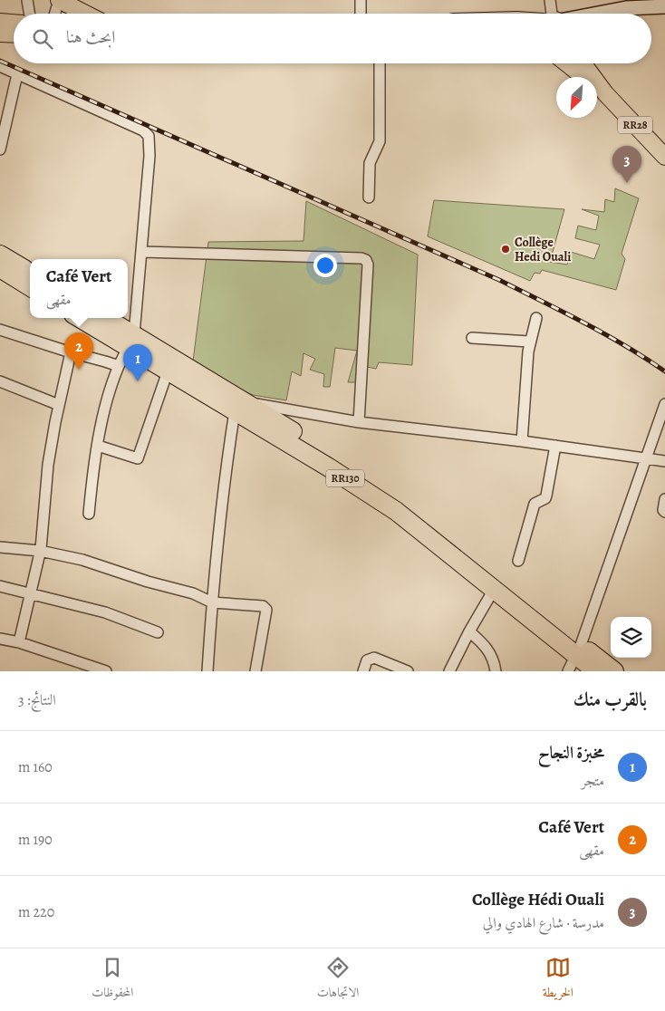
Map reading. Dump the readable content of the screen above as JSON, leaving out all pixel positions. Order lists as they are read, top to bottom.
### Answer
{
  "streets": {
    "highway": ["RR130"],
    "main road": ["RR28"]
  },
  "places": ["Collège Hedi Ouali"],
  "north": "bottom left",
  "page": {
    "search": "ابحث هنا",
    "pins": ["3", "2", "1"],
    "popup": ["Café Vert", "مقهى"],
    "heading": ["بالقرب منك", "النتائج: 3"],
    "list": [
      {
        "mark": "1",
        "name": "مخبزة النجاح",
        "note": "متجر",
        "value": "160 m"
      },
      {
        "mark": "2",
        "name": "Café Vert",
        "note": "مقهى",
        "value": "190 m"
      },
      {
        "mark": "3",
        "name": "Collège Hédi Ouali",
        "note": "مدرسة · شارع الهادي والي",
        "value": "220 m"
      }
    ],
    "nav": ["الخريطة", "الاتجاهات", "المحفوظات"]
  }
}
